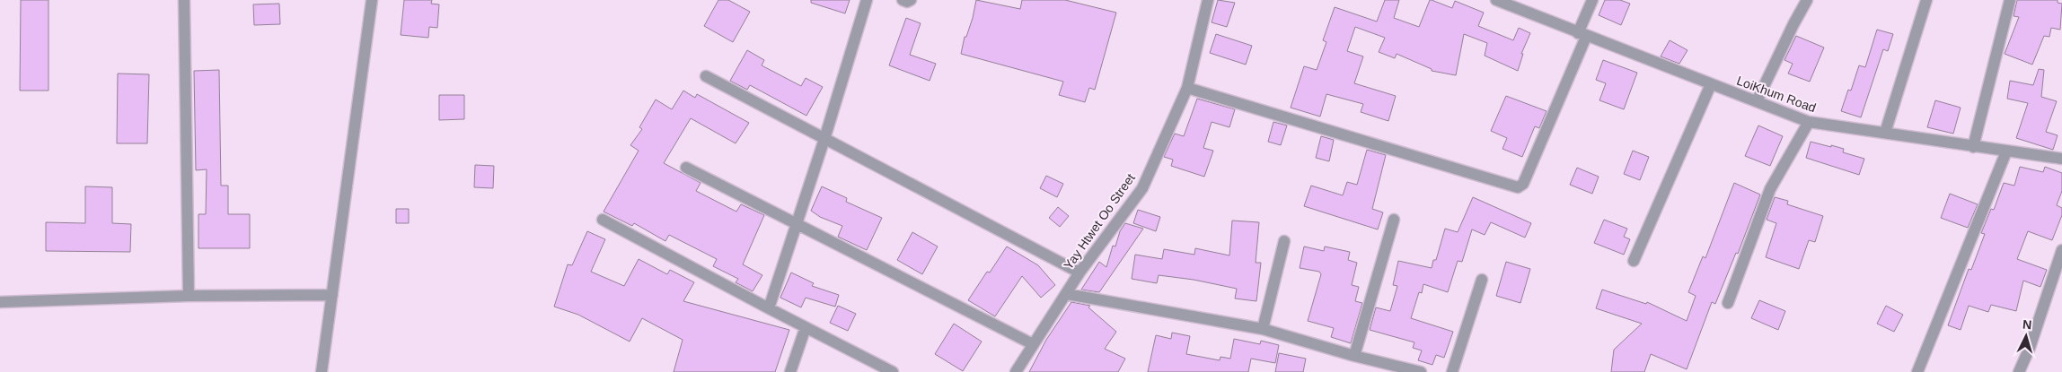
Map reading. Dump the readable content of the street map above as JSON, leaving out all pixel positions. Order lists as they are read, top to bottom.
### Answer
{
  "streets": {
    "street": ["LoiKhum Road", "Yay Htwet Oo Street"]
  },
  "north": "top"
}
